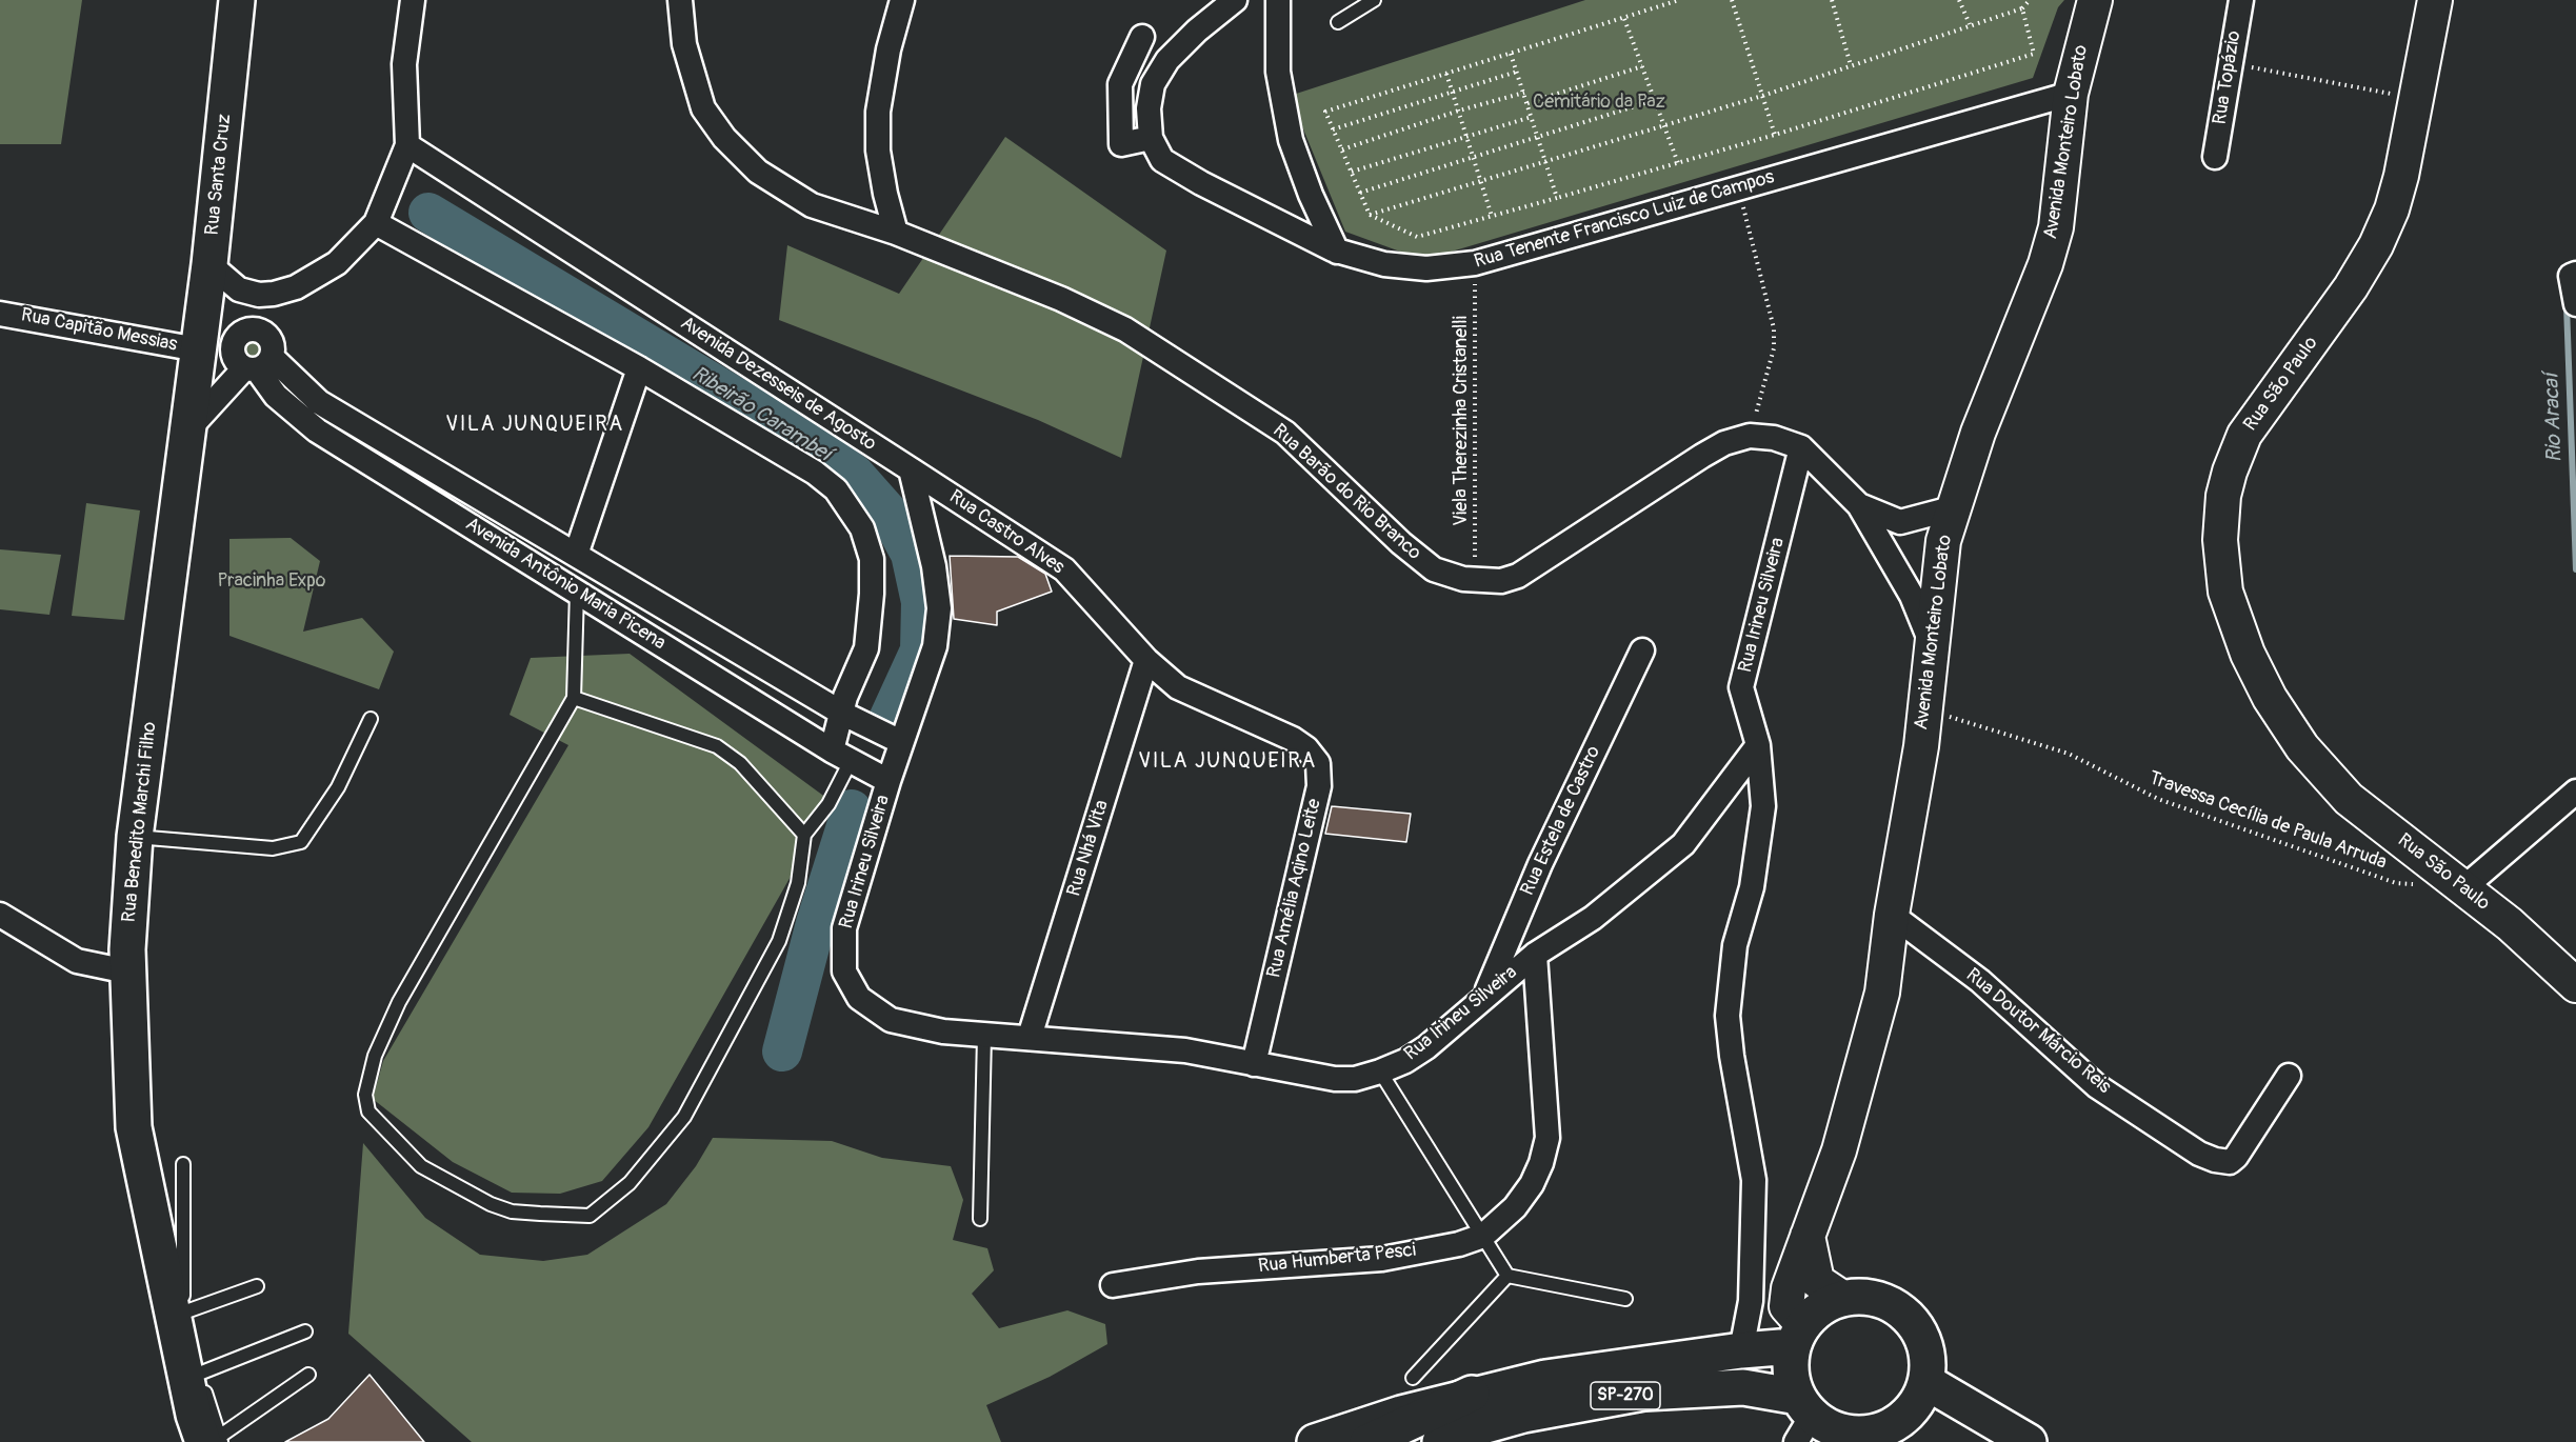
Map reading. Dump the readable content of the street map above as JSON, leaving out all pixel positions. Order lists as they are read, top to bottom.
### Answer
{
  "streets": {
    "main road": ["Rua Santa Cruz", "Rua Benedito Marchi Filho", "SP-270"],
    "street": [
      "Rua Topázio",
      "Avenida Monteiro Lobato",
      "Rua Tenente Francisco Luiz de Campos",
      "Rua Capitão Messias",
      "Avenida Dezesseis de Agosto",
      "Rua São Paulo",
      "Rua Barão do Rio Branco",
      "Rua Castro Alves",
      "Avenida Antônio Maria Picena",
      "Rua Irineu Silveira",
      "Rua Estela de Castro",
      "Rua Nhá Vita",
      "Rua Amélia Aqino Leite",
      "Rua Doutor Márcio Reis",
      "Rua Humberta Pesci"
    ],
    "path": ["Viela Therezinha Cristanelli", "Travessa Cecília de Paula Arruda"]
  },
  "crossings": [
    ["Avenida Monteiro Lobato", "Rua Tenente Francisco Luiz de Campos"],
    ["Avenida Monteiro Lobato", "Rua Barão do Rio Branco"],
    ["Avenida Monteiro Lobato", "Travessa Cecília de Paula Arruda"],
    ["Avenida Monteiro Lobato", "Rua Doutor Márcio Reis"],
    ["Avenida Monteiro Lobato", "SP-270"],
    ["Rua Santa Cruz", "Rua Capitão Messias"],
    ["Rua Santa Cruz", "Rua Benedito Marchi Filho"],
    ["Rua Tenente Francisco Luiz de Campos", "Viela Therezinha Cristanelli"],
    ["Rua Capitão Messias", "Rua Benedito Marchi Filho"],
    ["Avenida Dezesseis de Agosto", "Rua Castro Alves"],
    ["Viela Therezinha Cristanelli", "Rua Barão do Rio Branco"],
    ["Rua Barão do Rio Branco", "Rua Irineu Silveira"],
    ["Rua Castro Alves", "Rua Nhá Vita"],
    ["Rua Castro Alves", "Rua Amélia Aqino Leite"],
    ["Avenida Antônio Maria Picena", "Rua Irineu Silveira"],
    ["Rua Irineu Silveira", "Rua Estela de Castro"],
    ["Rua Irineu Silveira", "Rua Nhá Vita"],
    ["Rua Irineu Silveira", "Rua Amélia Aqino Leite"],
    ["Rua Irineu Silveira", "Rua Humberta Pesci"],
    ["Rua Nhá Vita", "Rua Amélia Aqino Leite"]
  ],
  "districts": ["VILA JUNQUEIRA", "VILA JUNQUEIRA"],
  "water": ["Ribeirão Carambeí", "Rio Aracaí"],
  "parks": ["Cemitário da Paz", "Pracinha Expo"]
}
